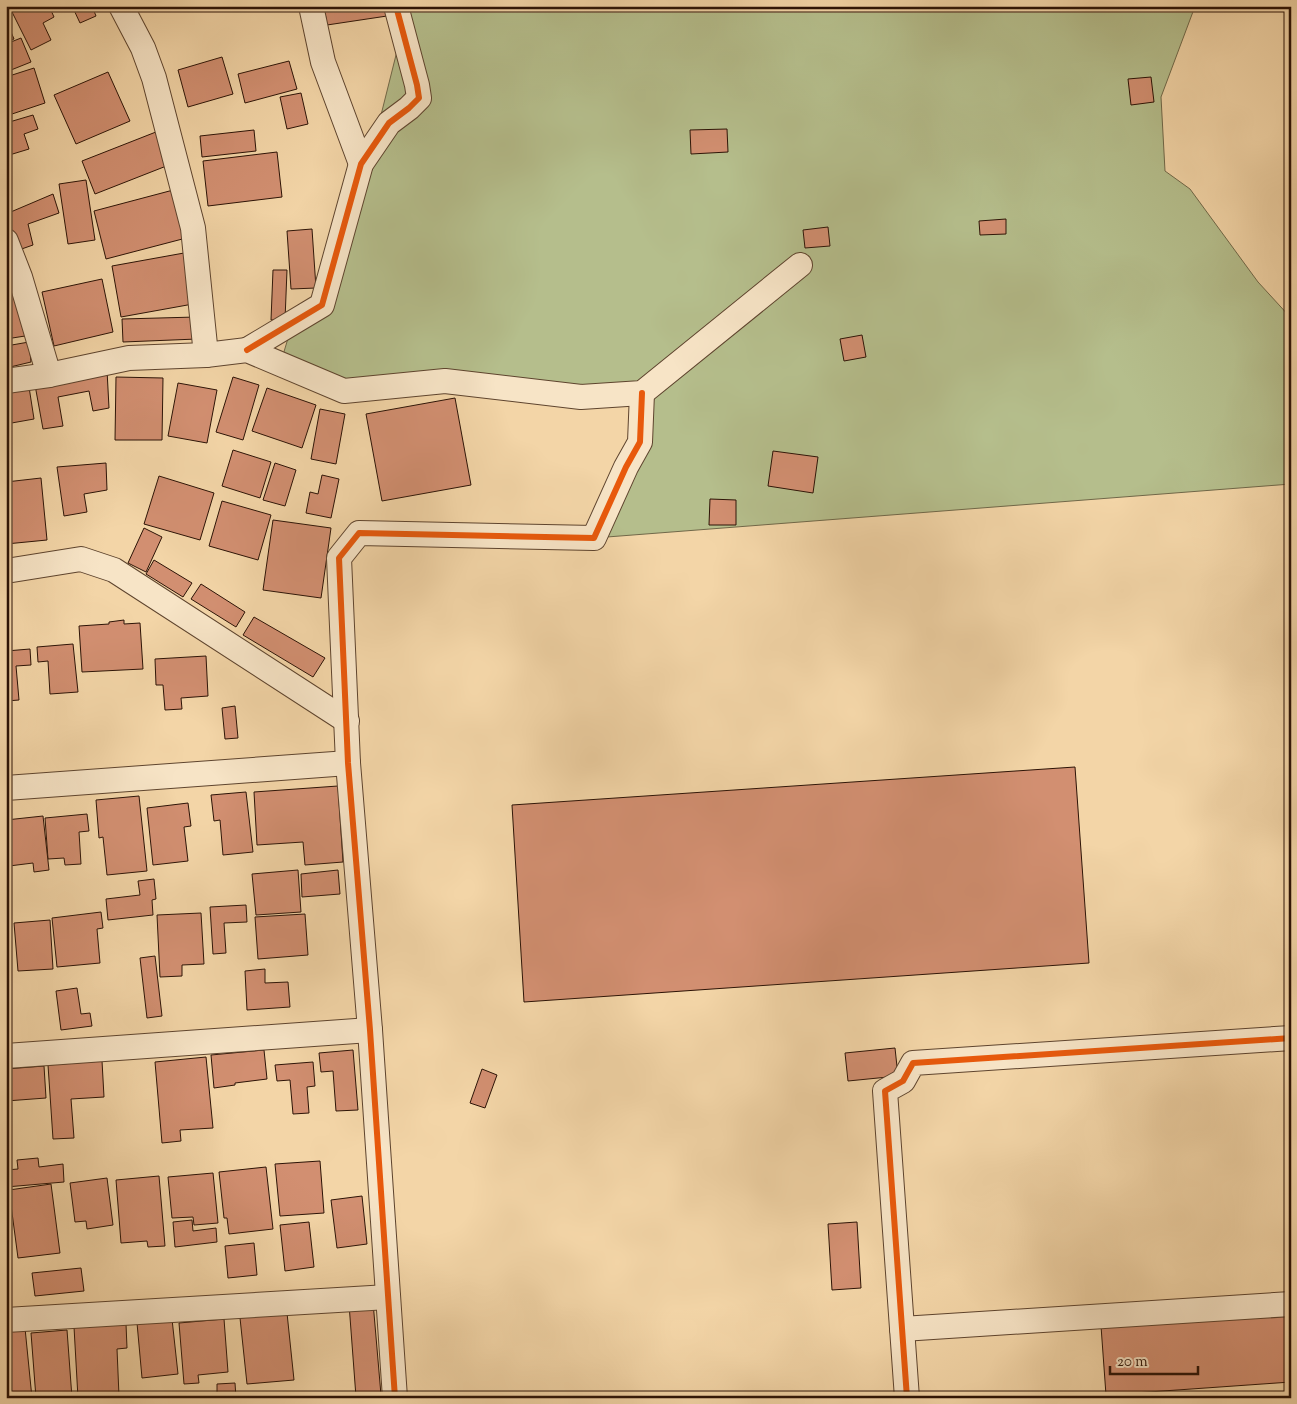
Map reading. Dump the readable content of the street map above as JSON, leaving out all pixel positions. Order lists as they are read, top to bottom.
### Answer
{
  "scale_bar": "20 m"
}
